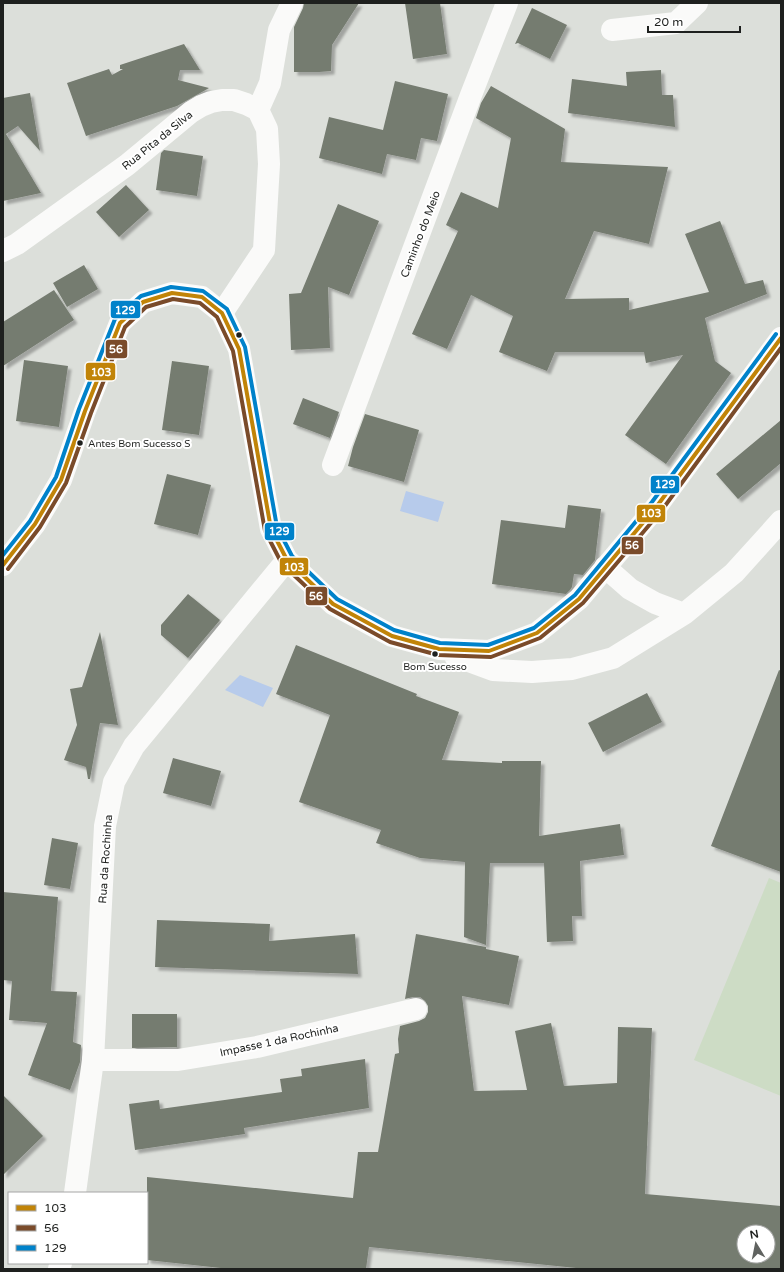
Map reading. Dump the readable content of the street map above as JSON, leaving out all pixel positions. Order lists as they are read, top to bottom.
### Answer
{
  "streets": {
    "street": [
      "Rua Pita da Silva",
      "Caminho do Meio",
      "Rua da Rochinha",
      "Impasse 1 da Rochinha"
    ]
  },
  "crossings": [
    ["Rua da Rochinha", "Impasse 1 da Rochinha"]
  ],
  "places": ["Antes Bom Sucesso S", "Bom Sucesso"],
  "lines": ["transit line 129", "transit line 103", "transit line 56"],
  "legend": ["103", "56", "129"],
  "scale_bar": "20 m",
  "north": "top"
}
